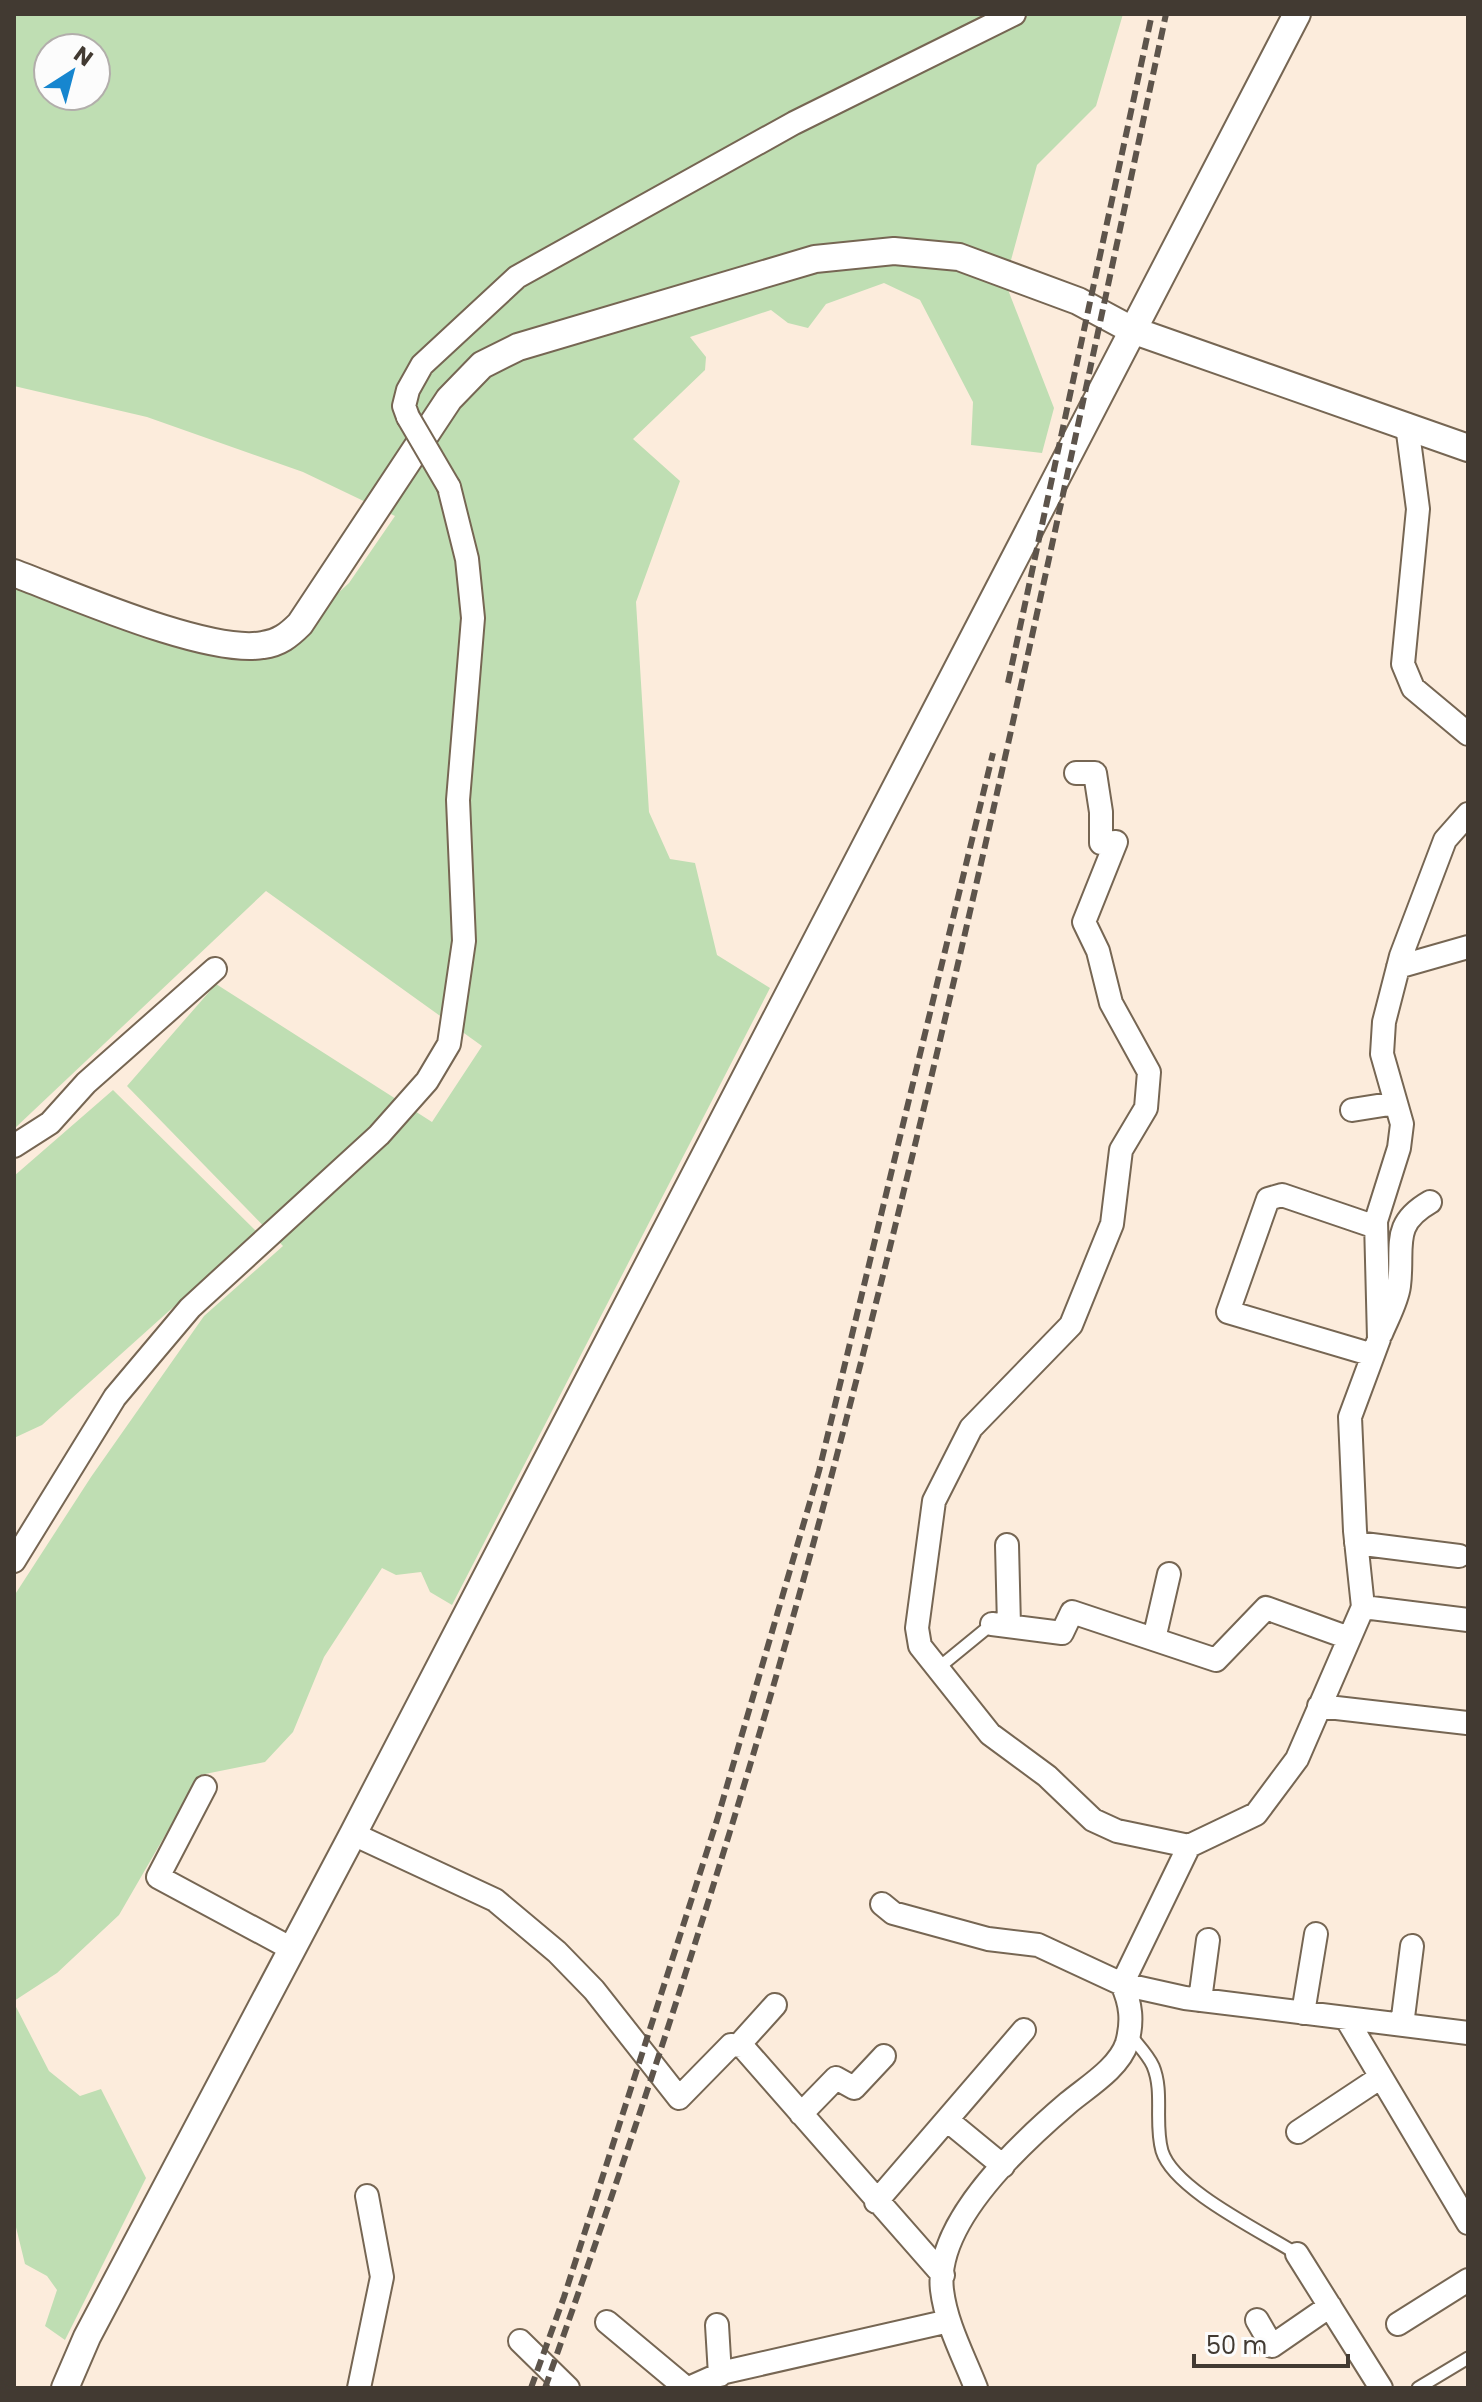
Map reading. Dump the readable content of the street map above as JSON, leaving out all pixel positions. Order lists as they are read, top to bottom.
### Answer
{
  "scale_bar": "50 m",
  "north": "top right"
}
